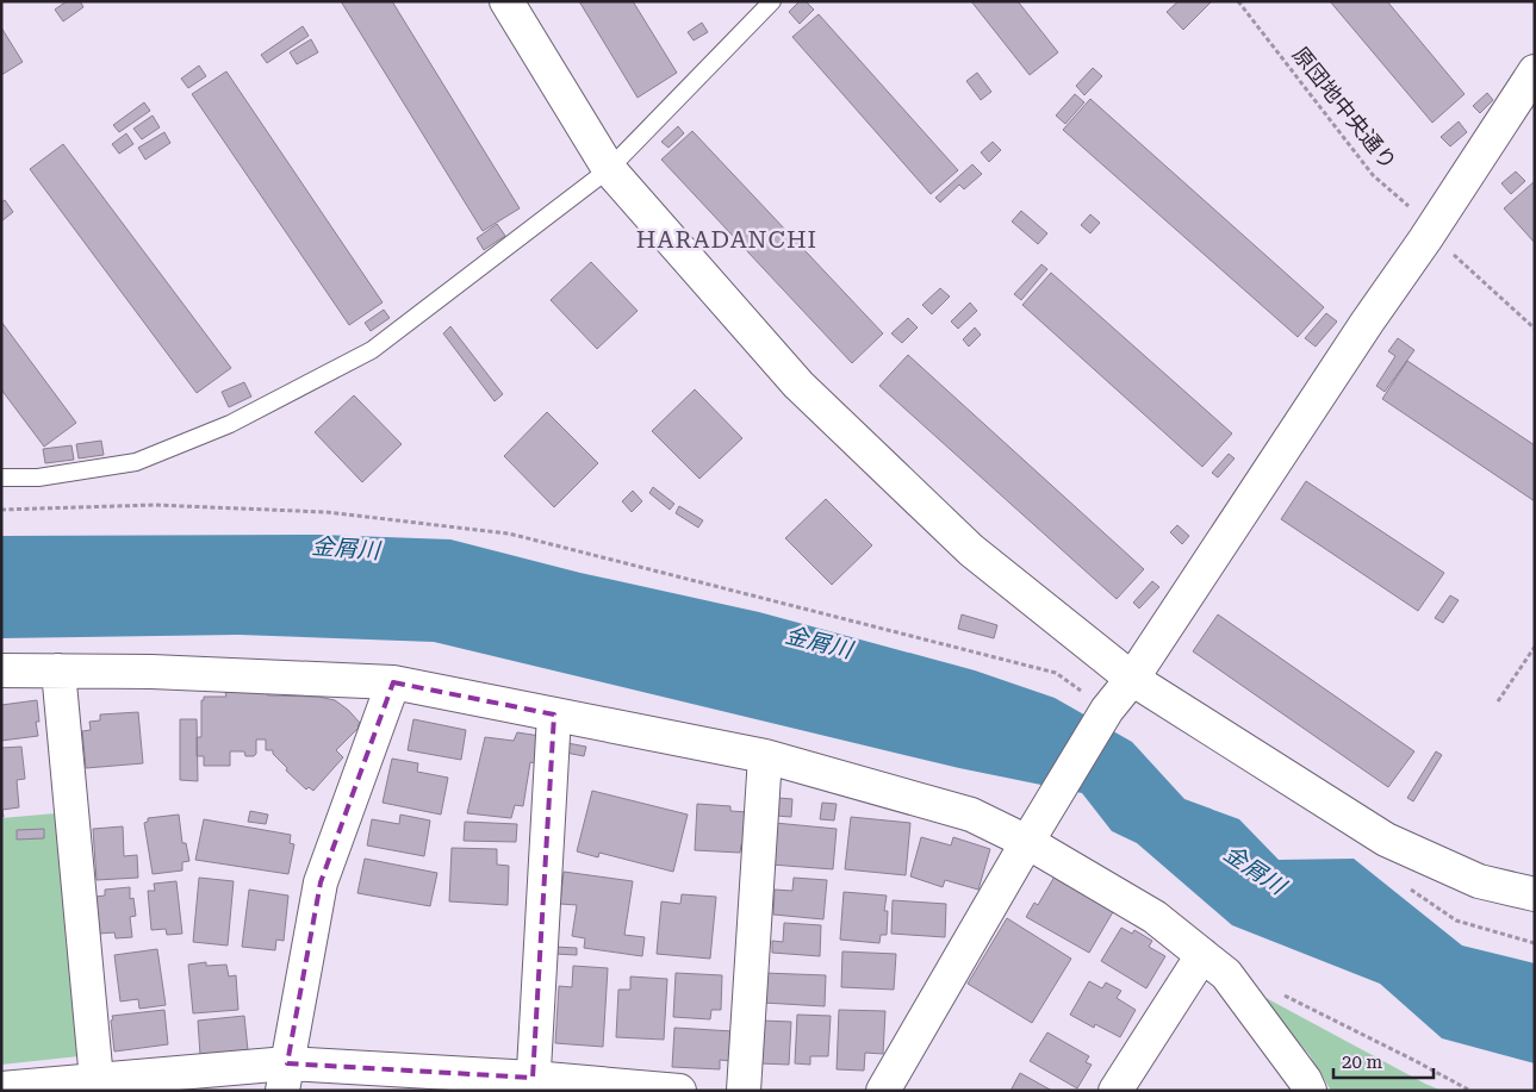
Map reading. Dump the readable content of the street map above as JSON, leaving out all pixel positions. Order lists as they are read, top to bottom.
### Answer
{
  "streets": {
    "path": ["原団地中央通り"]
  },
  "districts": ["HARADANCHI"],
  "water": ["金屑川"],
  "scale_bar": "20 m"
}
